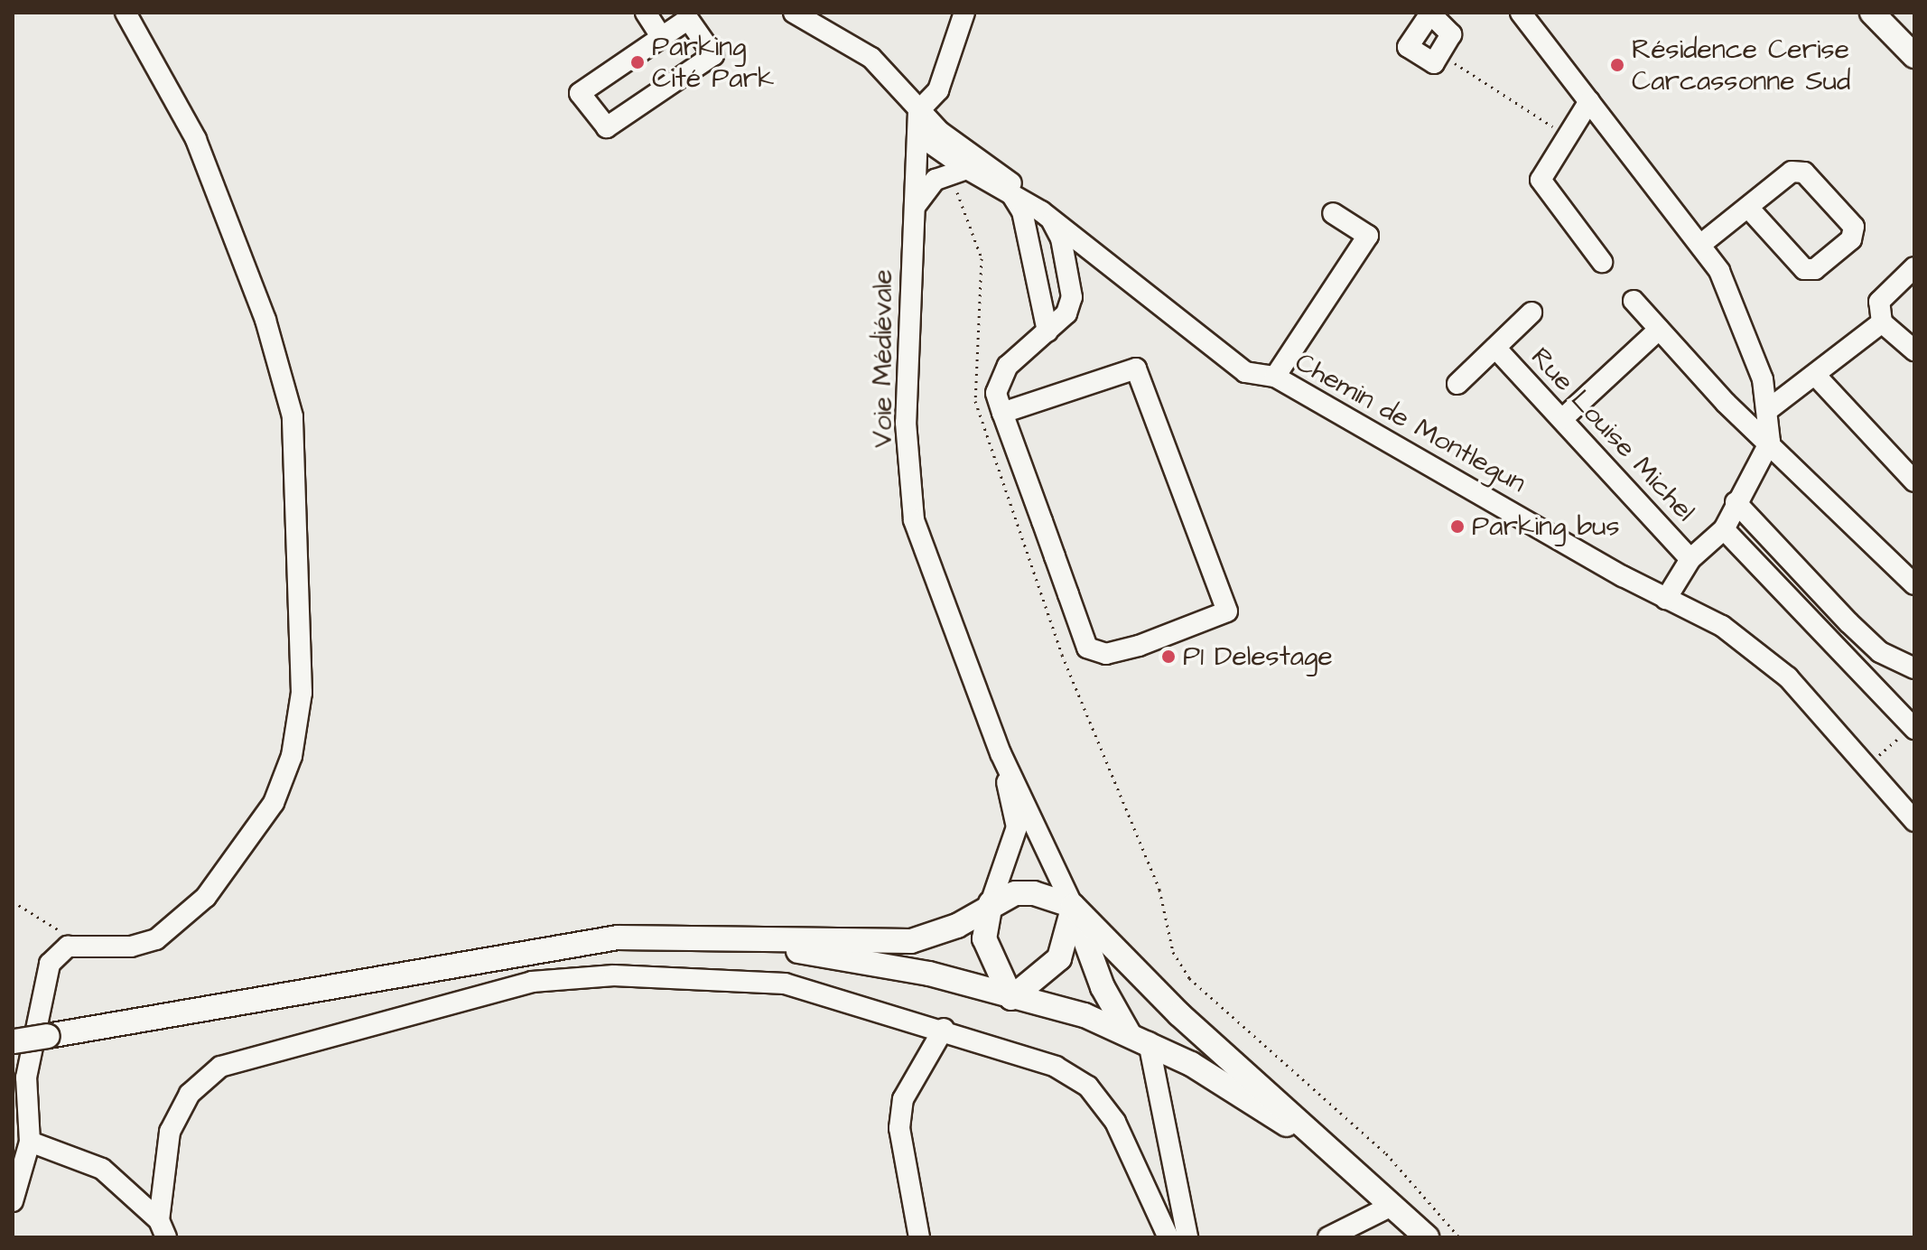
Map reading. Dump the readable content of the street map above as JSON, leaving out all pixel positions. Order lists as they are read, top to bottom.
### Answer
{
  "streets": {
    "street": ["Voie Médiévale", "Chemin de Montlegun", "Rue Louise Michel"]
  },
  "crossings": [
    ["Voie Médiévale", "Chemin de Montlegun"]
  ],
  "places": [
    "Parking Cité Park",
    "Résidence Cerise Carcassonne Sud",
    "Parking bus",
    "P1 Delestage"
  ]
}
